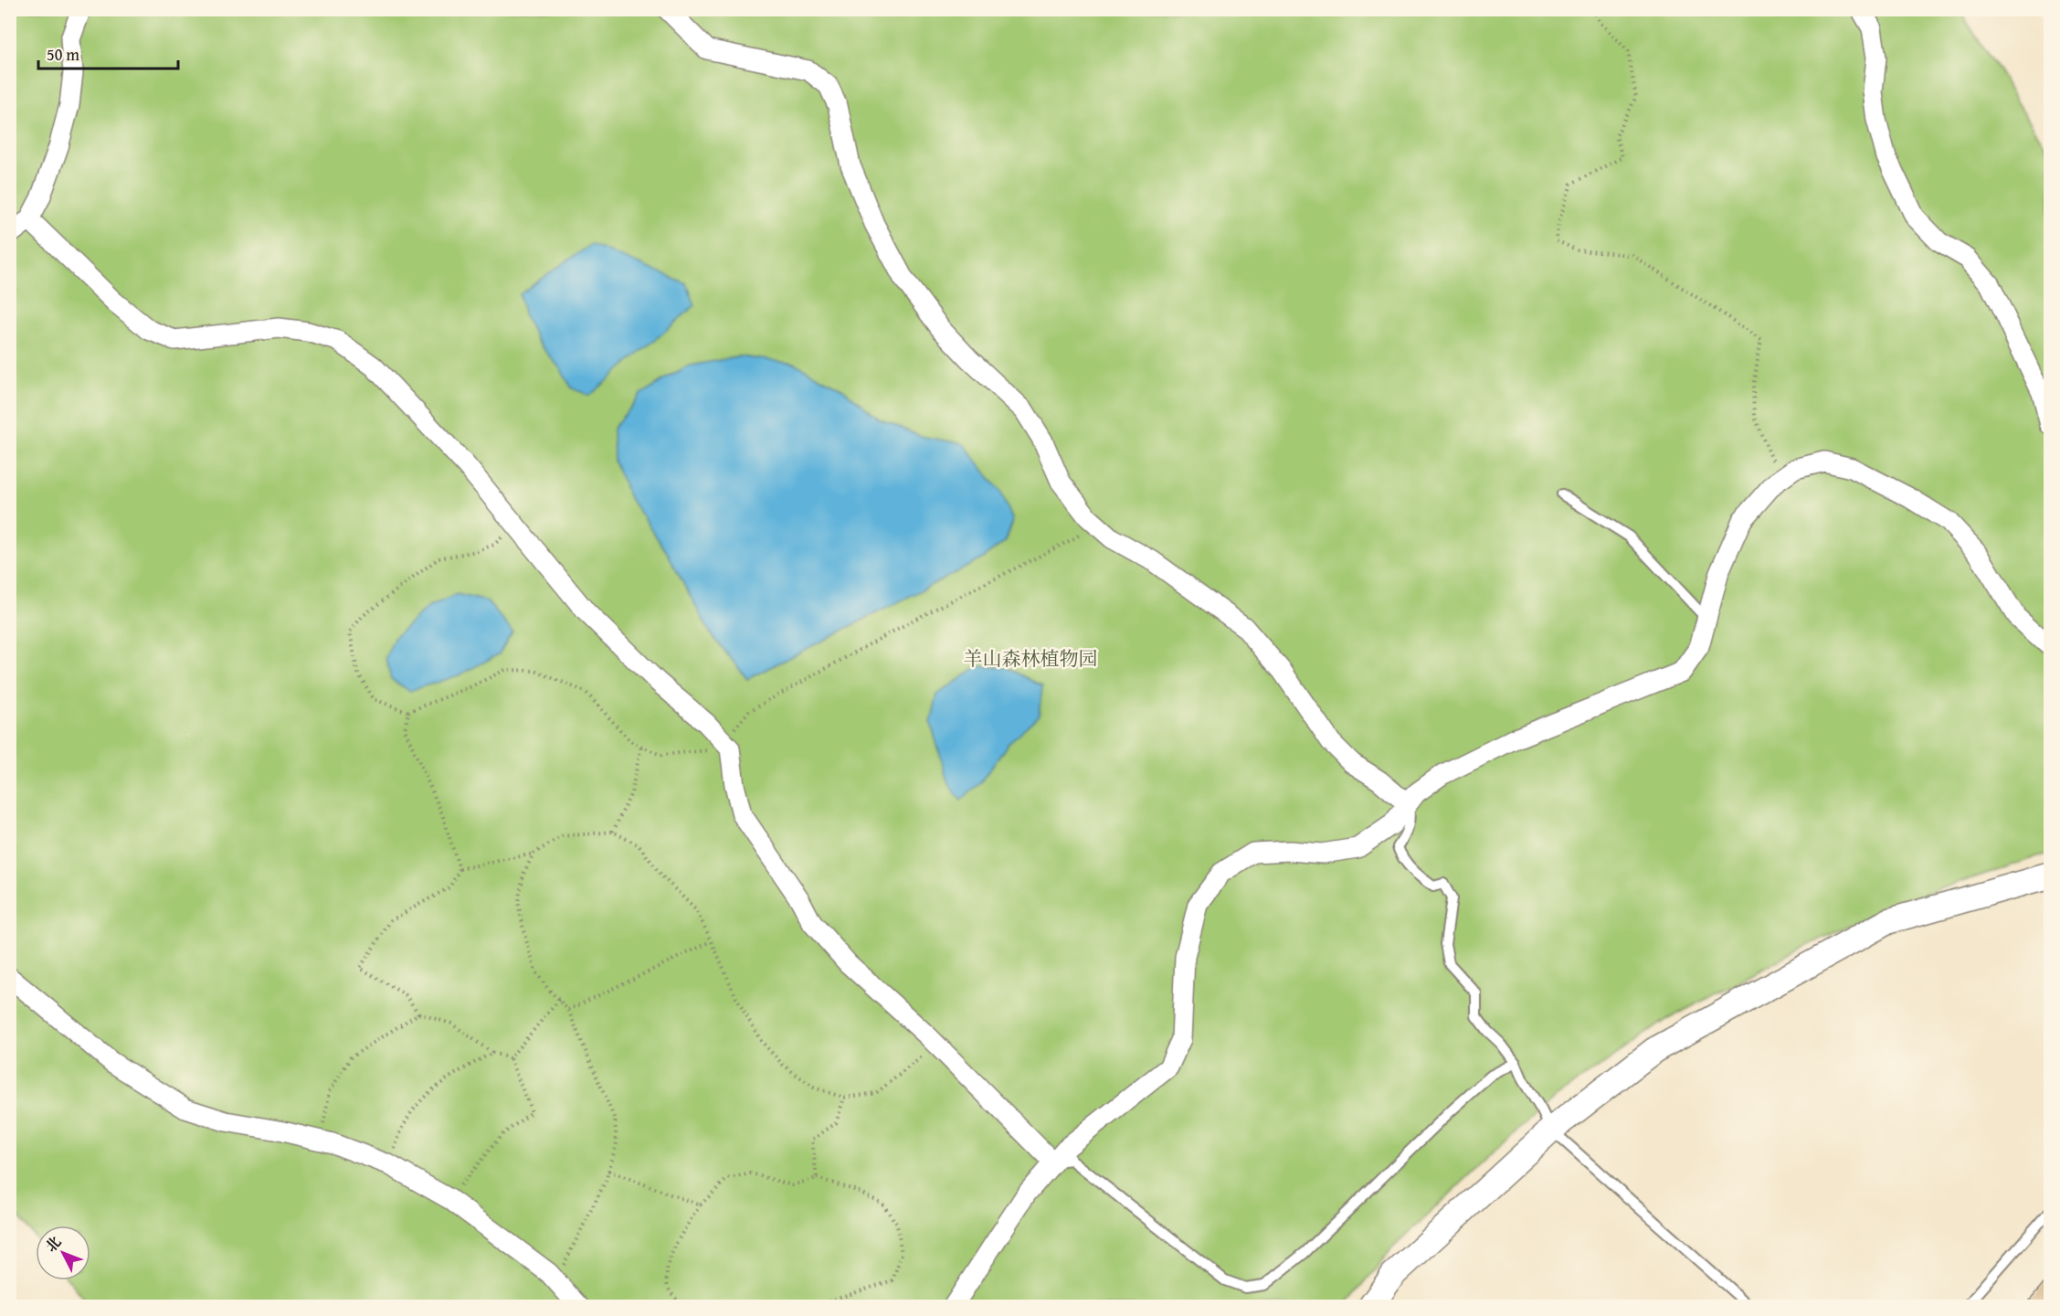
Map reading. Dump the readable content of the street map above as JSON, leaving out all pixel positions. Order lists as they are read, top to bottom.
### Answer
{
  "parks": ["羊山森林植物园"],
  "scale_bar": "50 m",
  "north": "top left"
}
